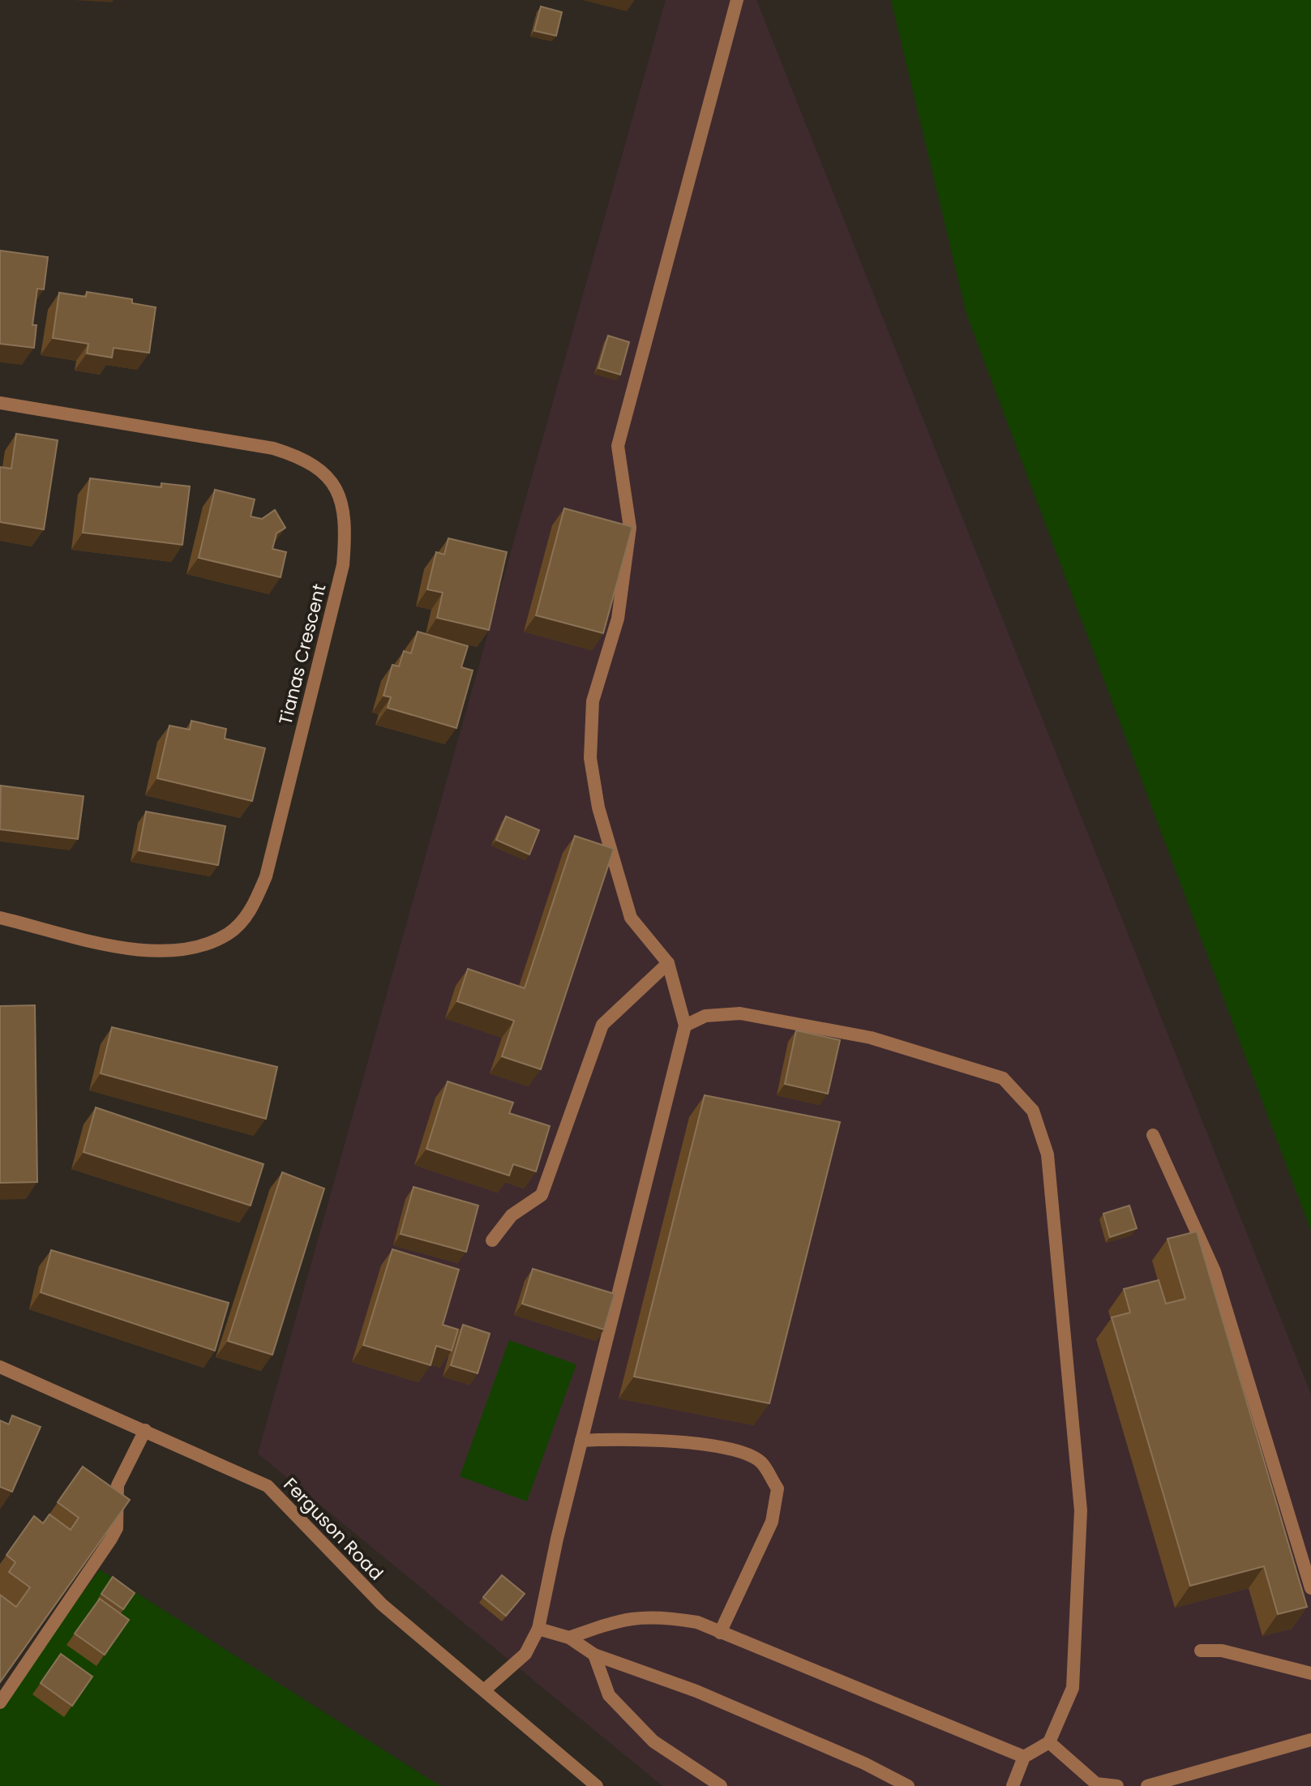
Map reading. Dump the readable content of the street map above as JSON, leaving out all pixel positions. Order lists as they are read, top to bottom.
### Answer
{
  "streets": {
    "street": ["Tianas Crescent", "Ferguson Road"]
  }
}
